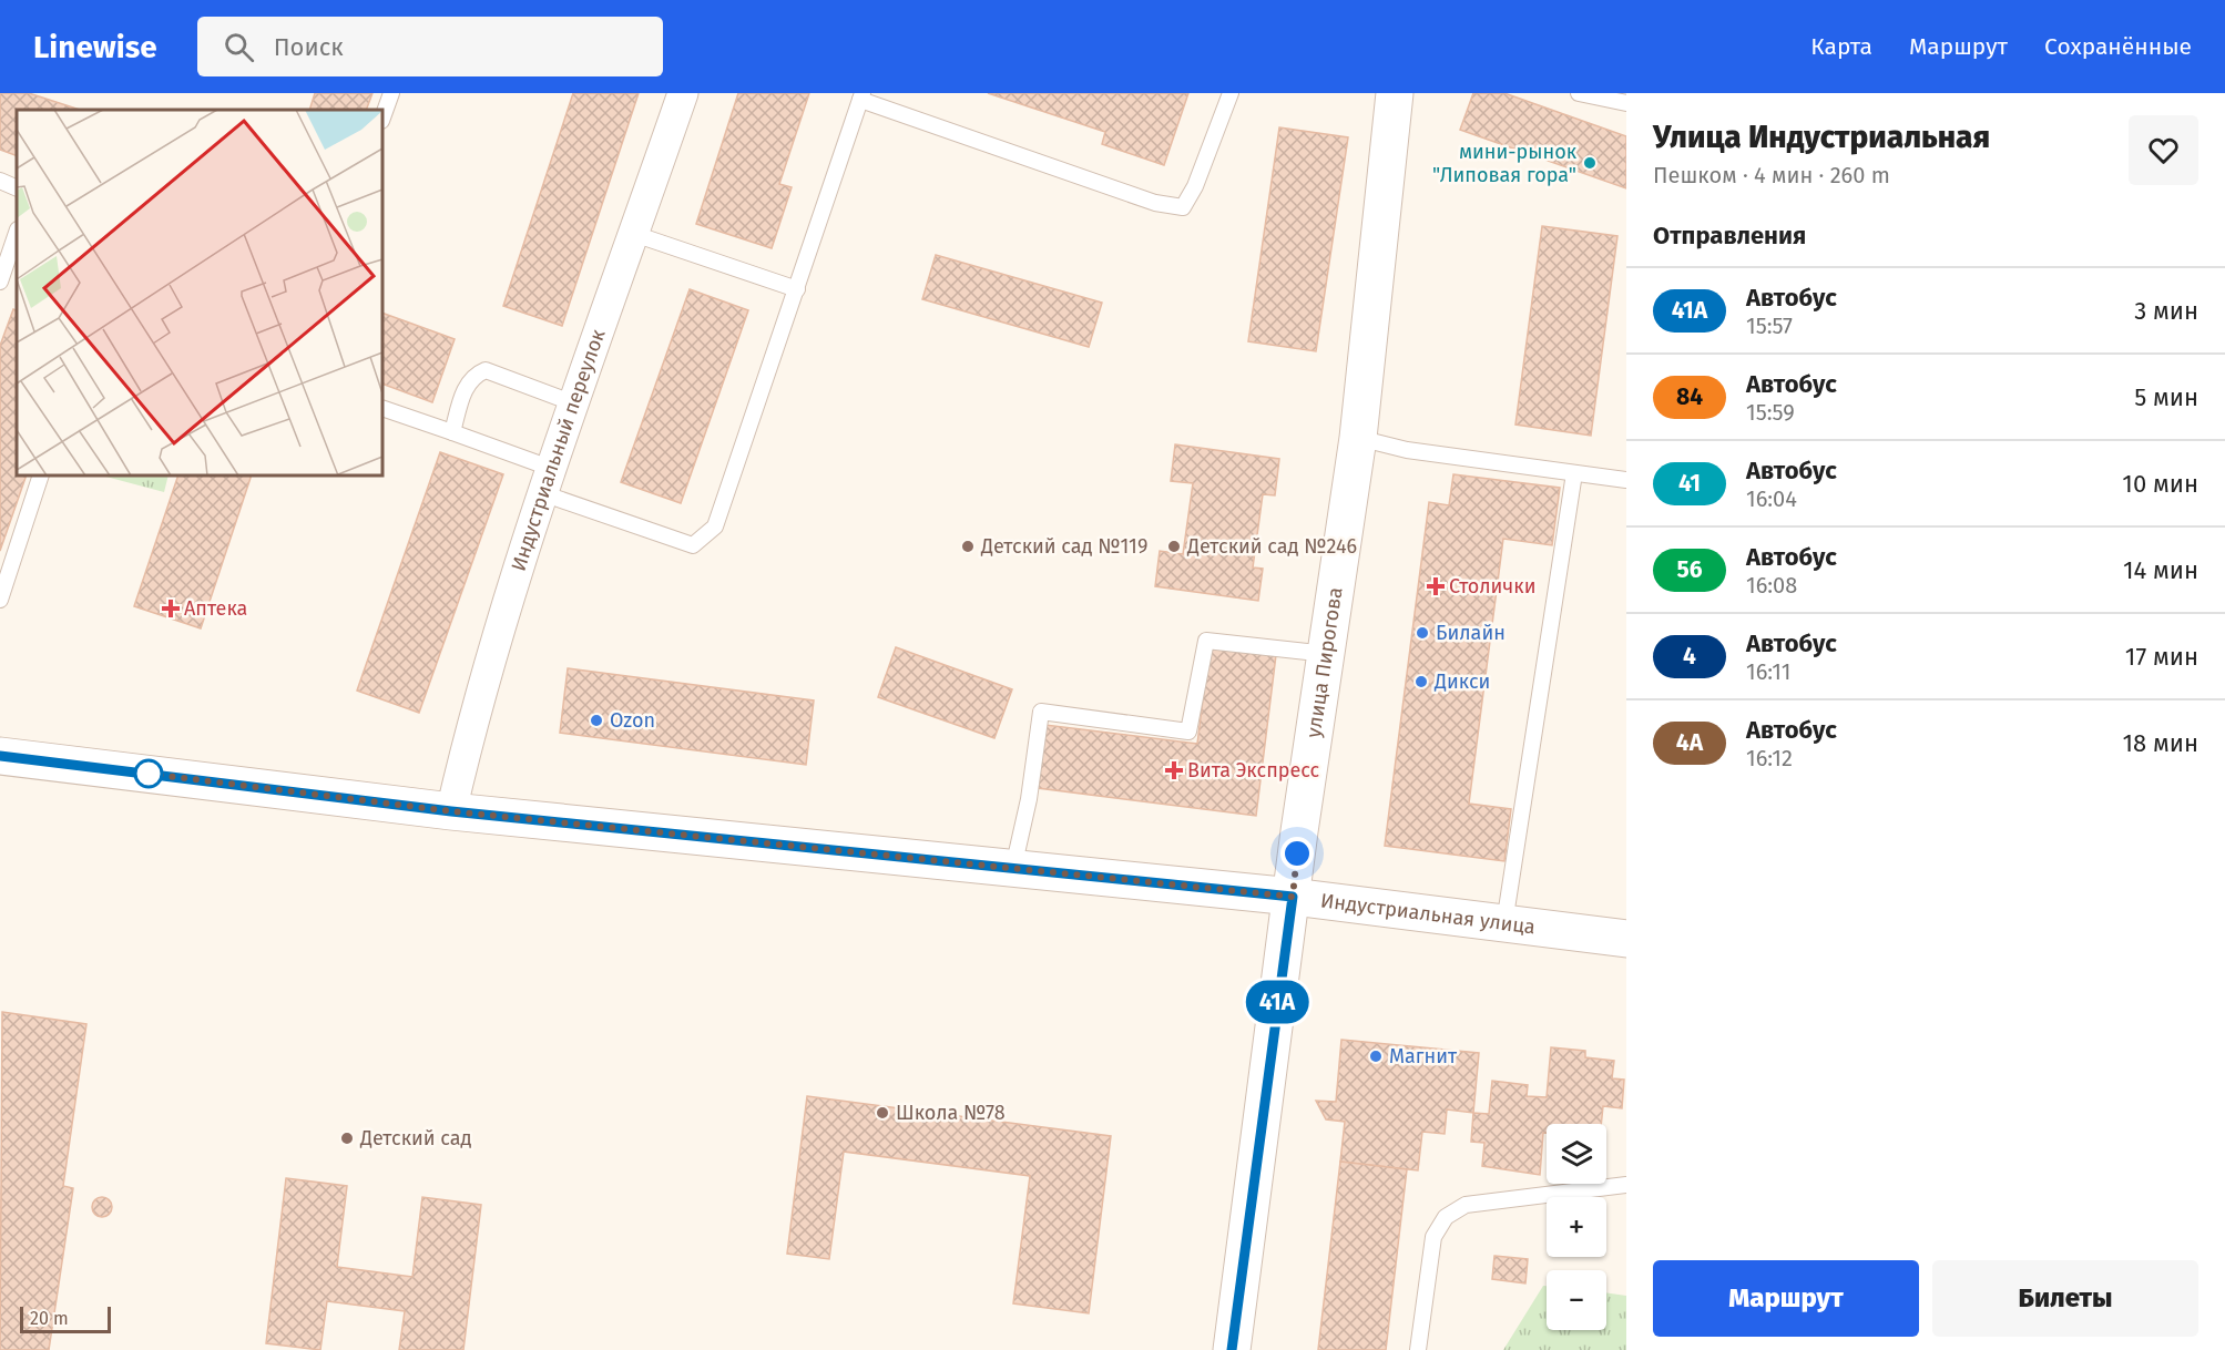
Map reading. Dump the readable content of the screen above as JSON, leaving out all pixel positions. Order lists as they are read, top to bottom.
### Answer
{
  "streets": {
    "street": ["Индустриальный переулок", "улица Пирогова", "Индустриальная улица"]
  },
  "crossings": [
    ["Индустриальный переулок", "Индустриальная улица"],
    ["улица Пирогова", "Индустриальная улица"]
  ],
  "places": {
    "other": [
      "мини-рынок \"Липовая гора\"",
      "Детский сад №119",
      "Детский сад №246",
      "Билайн",
      "Дикси",
      "Ozon",
      "Магнит",
      "Школа №78",
      "Детский сад"
    ],
    "health": ["Столички", "Аптека", "Вита Экспресс"]
  },
  "lines": ["bus line 41А"],
  "scale_bar": "20 m",
  "page": {
    "header": "Linewise",
    "search": "Поиск",
    "nav": ["Карта", "Маршрут", "Сохранённые"],
    "on_map": "41А",
    "heading": [
      ["Улица Индустриальная", "Пешком · 4 мин · 260 m"],
      "Отправления"
    ],
    "list": [
      {
        "mark": "41А",
        "name": "Автобус",
        "note": "15:57",
        "value": "3 мин"
      },
      {
        "mark": "84",
        "name": "Автобус",
        "note": "15:59",
        "value": "5 мин"
      },
      {
        "mark": "41",
        "name": "Автобус",
        "note": "16:04",
        "value": "10 мин"
      },
      {
        "mark": "56",
        "name": "Автобус",
        "note": "16:08",
        "value": "14 мин"
      },
      {
        "mark": "4",
        "name": "Автобус",
        "note": "16:11",
        "value": "17 мин"
      },
      {
        "mark": "4А",
        "name": "Автобус",
        "note": "16:12",
        "value": "18 мин"
      }
    ],
    "map_buttons": ["+", "−"],
    "buttons": ["Маршрут", "Билеты"],
    "scale": "20 m"
  }
}
